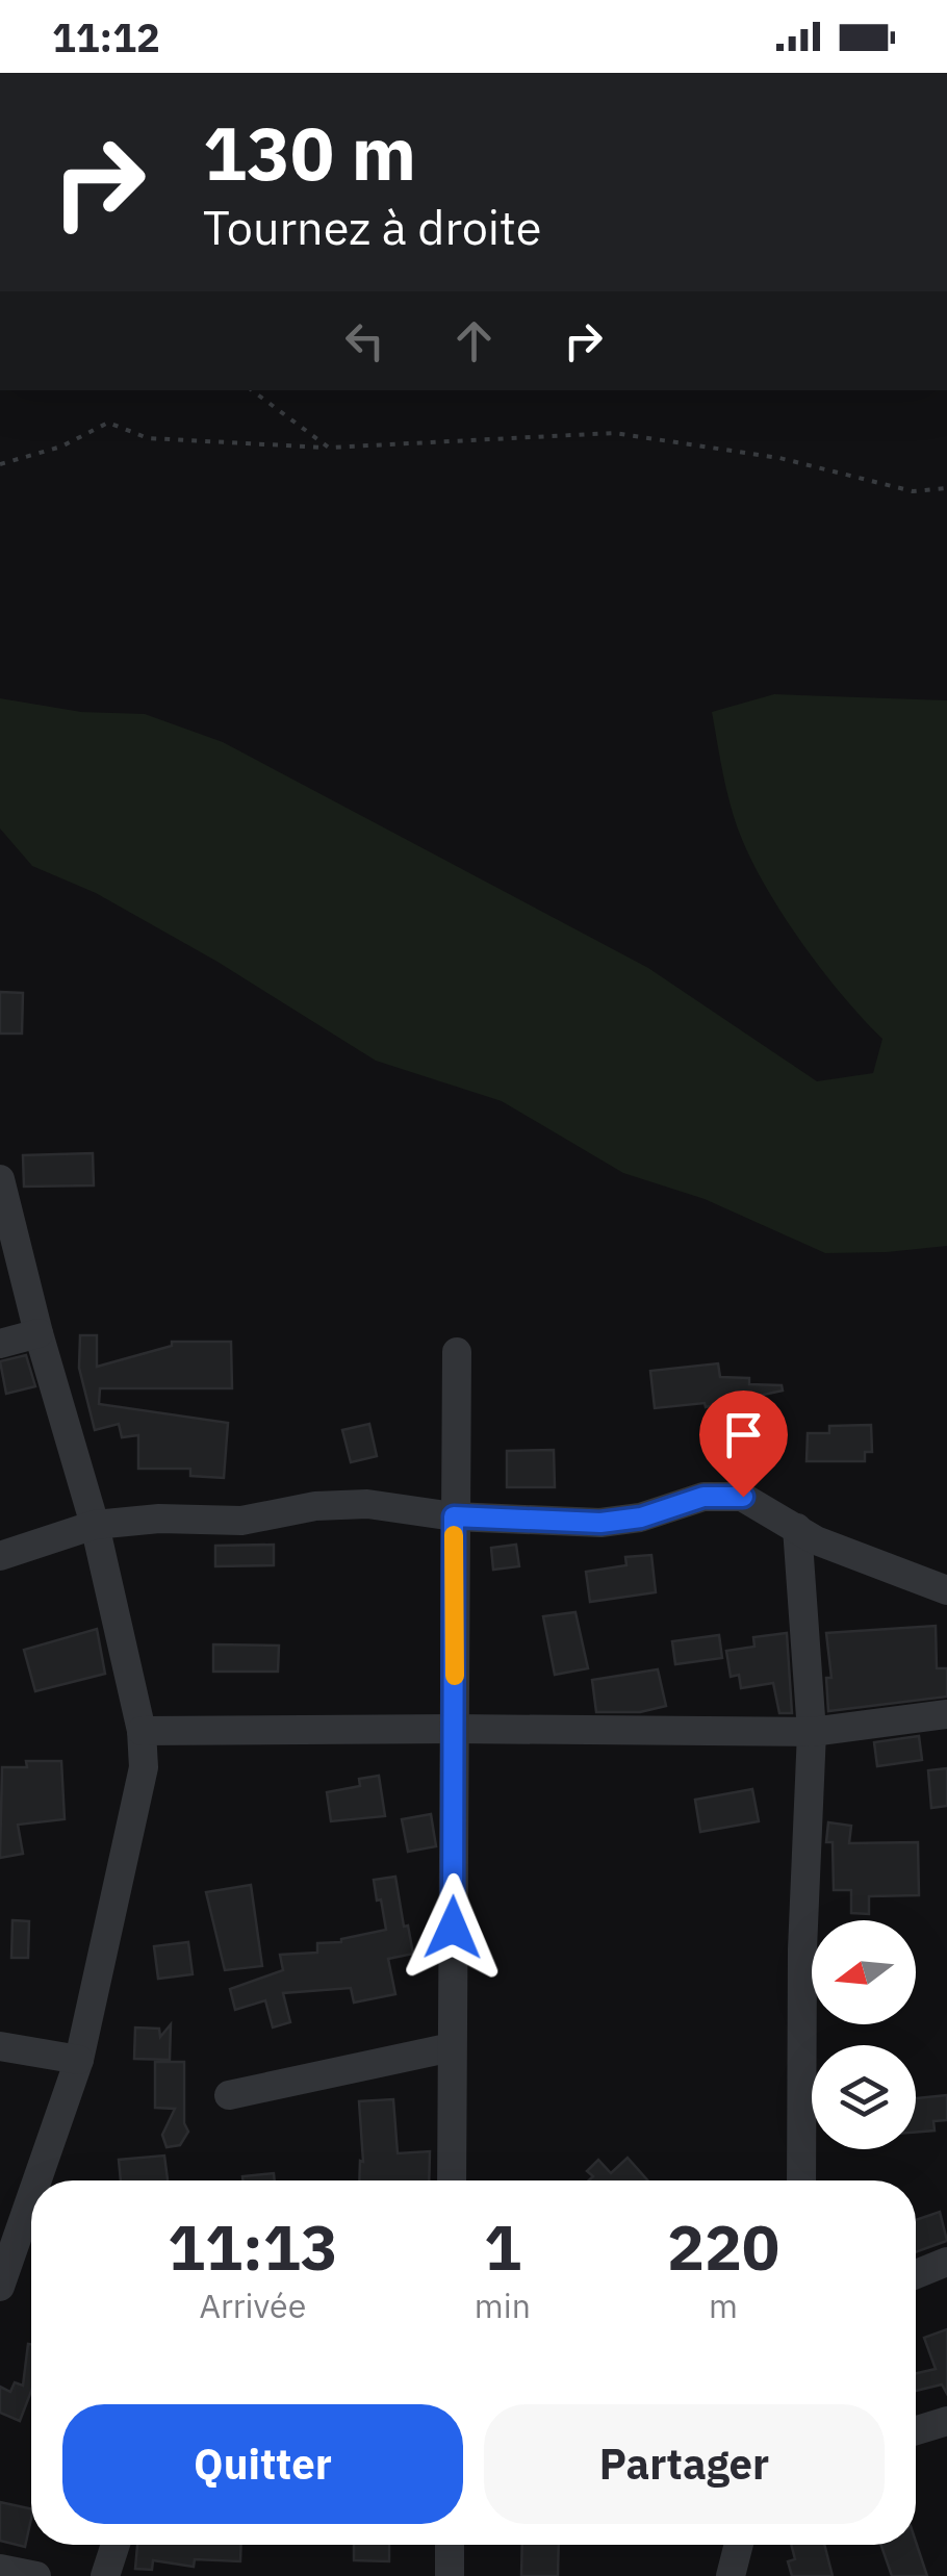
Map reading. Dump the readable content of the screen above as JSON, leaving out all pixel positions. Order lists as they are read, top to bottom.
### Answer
{
  "north": "left",
  "page": {
    "status": "11:12",
    "turn": ["130 m", "Tournez à droite"],
    "eta": [
      "11:13",
      "Arrivée",
      "1",
      "min",
      "220",
      "m"
    ],
    "buttons": ["Quitter", "Partager"]
  }
}
